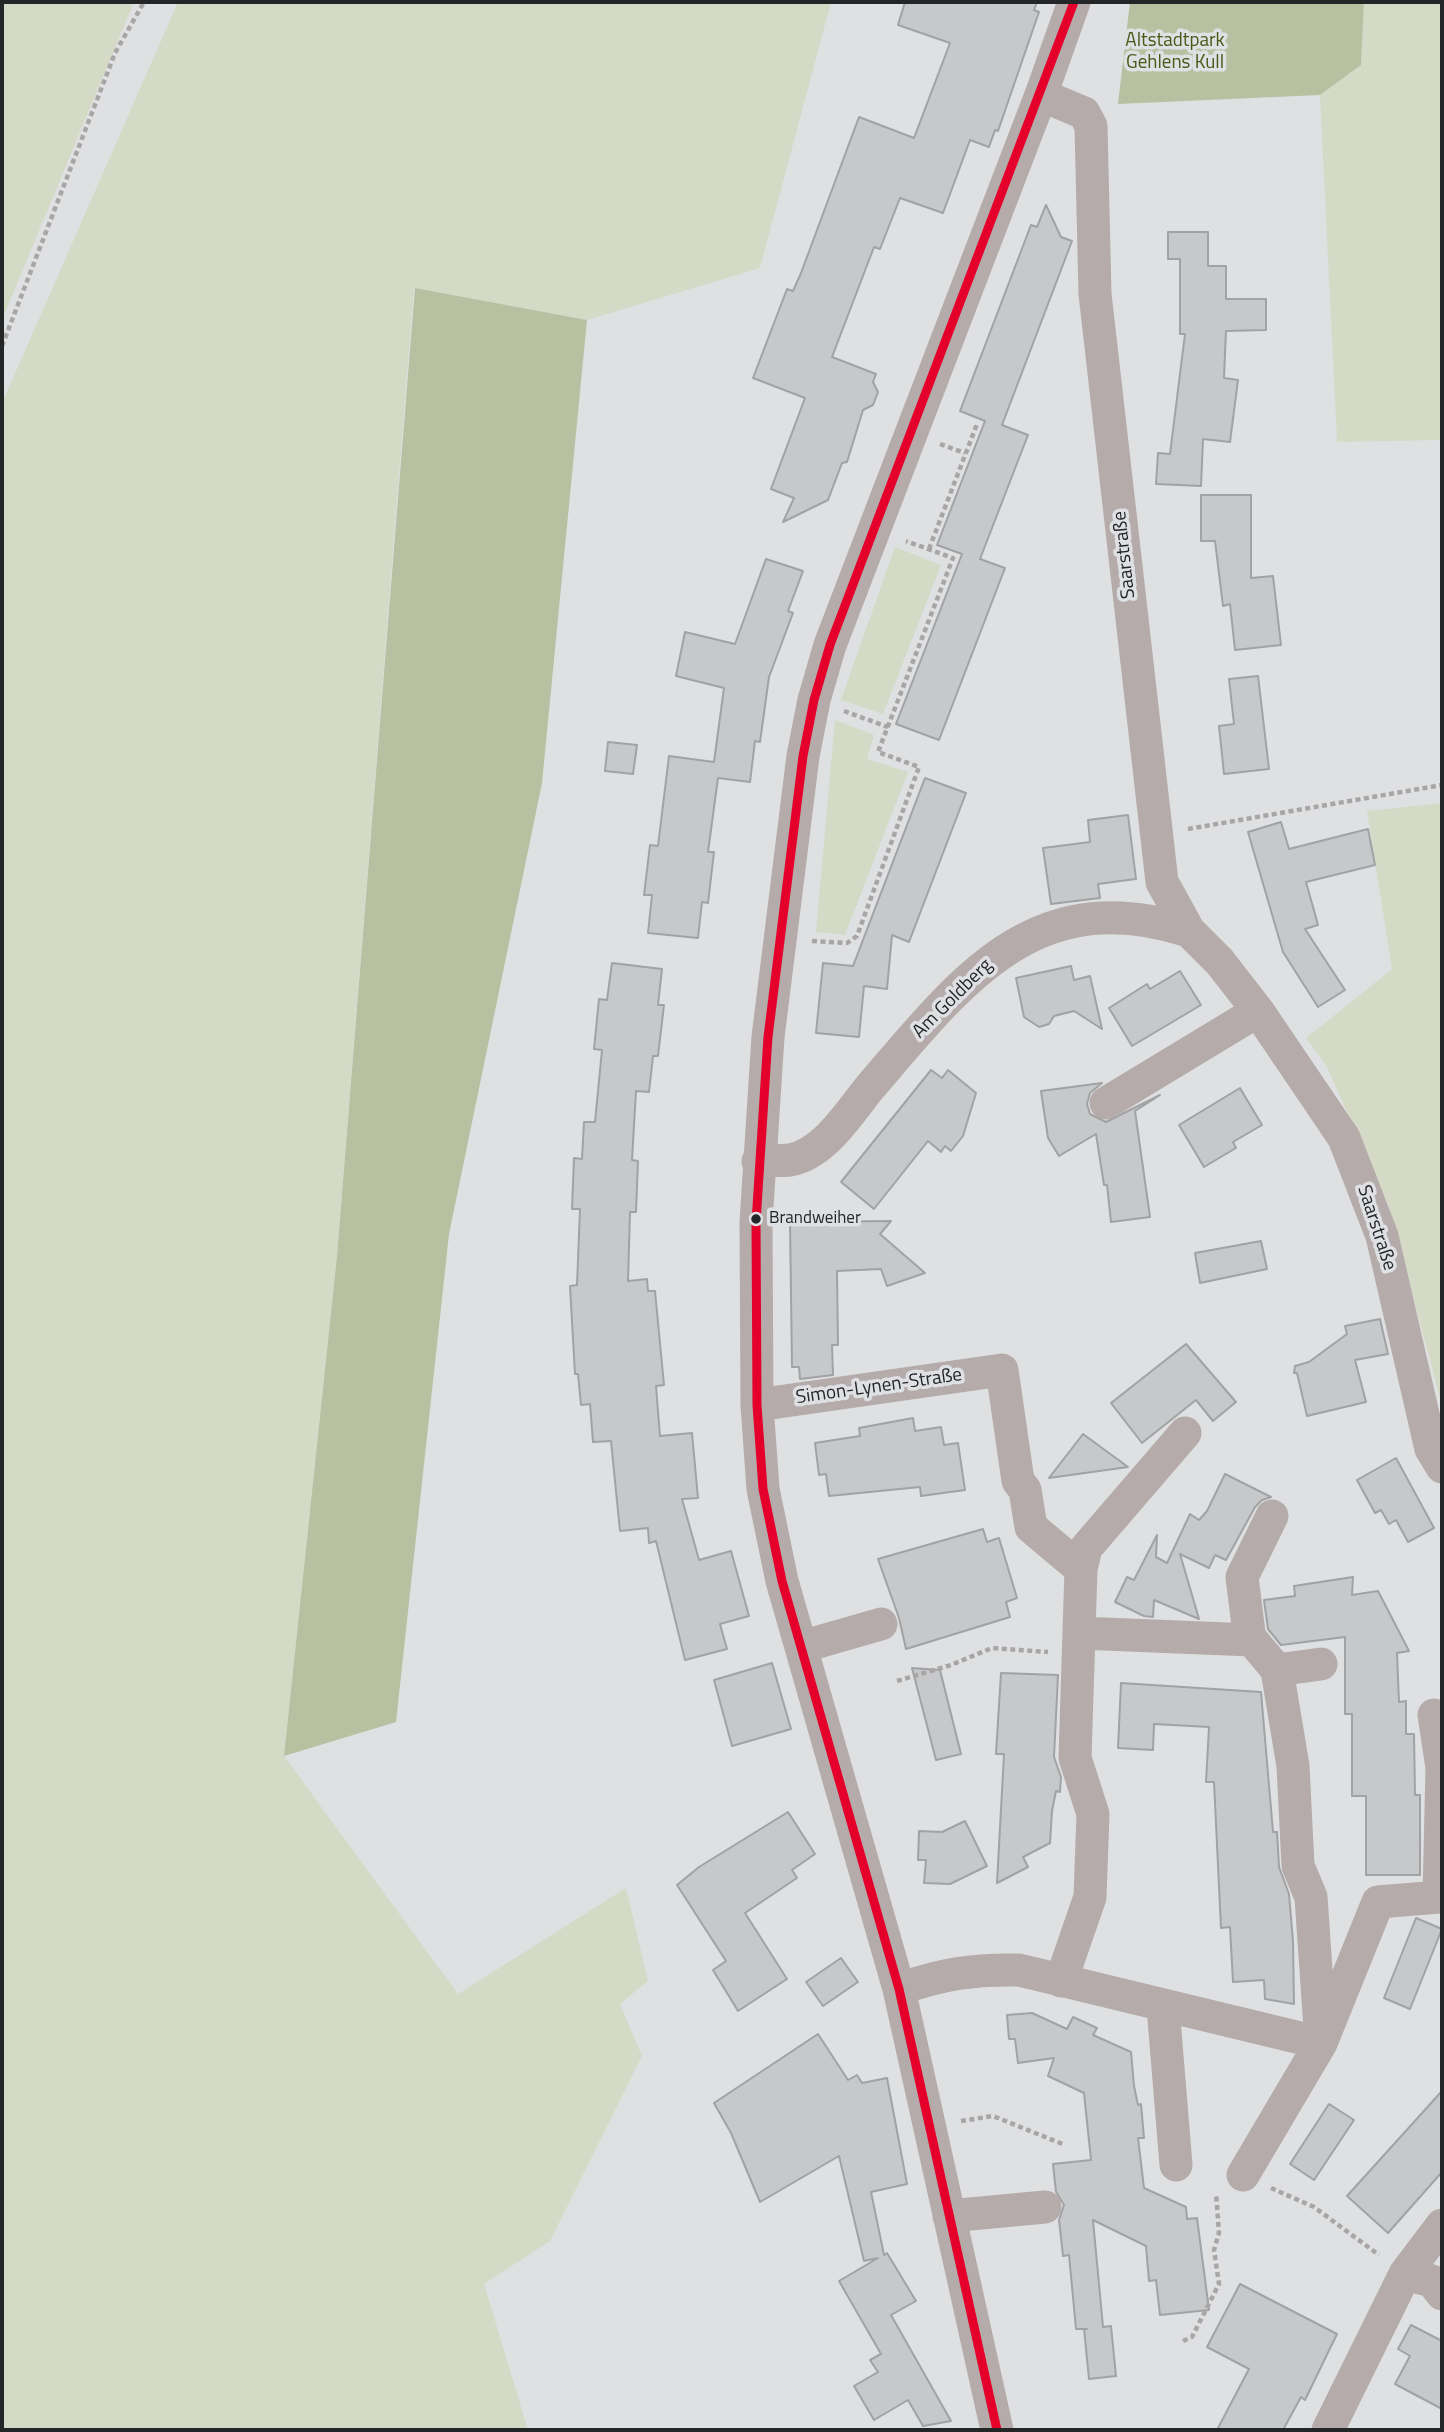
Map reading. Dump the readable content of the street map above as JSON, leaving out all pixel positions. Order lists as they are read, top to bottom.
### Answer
{
  "streets": {
    "street": ["Saarstraße", "Am Goldberg", "Simon-Lynen-Straße"]
  },
  "crossings": [
    ["Saarstraße", "Am Goldberg"]
  ],
  "parks": ["Altstadtpark Gehlens Kull"],
  "places": ["Brandweiher"]
}
